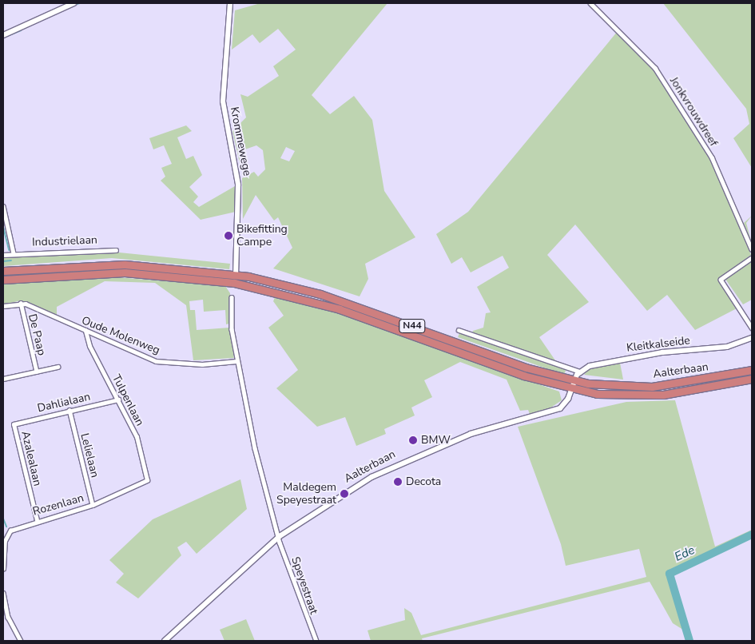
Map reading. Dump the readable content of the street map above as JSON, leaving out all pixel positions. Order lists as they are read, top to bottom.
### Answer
{
  "streets": {
    "highway": ["N44", "Aalterbaan"],
    "street": [
      "Jonkvrouwdreef",
      "Krommewege",
      "Industrielaan",
      "De Paap",
      "Oude Molenweg",
      "Kleitkalseide",
      "Tulpenlaan",
      "Dahlialaan",
      "Lelielaan",
      "Azalealaan",
      "Rozenlaan",
      "Speyestraat"
    ]
  },
  "crossings": [
    ["Krommewege", "N44"],
    ["N44", "Aalterbaan"],
    ["De Paap", "Oude Molenweg"],
    ["Oude Molenweg", "Tulpenlaan"],
    ["Aalterbaan", "Speyestraat"],
    ["Tulpenlaan", "Dahlialaan"],
    ["Tulpenlaan", "Rozenlaan"],
    ["Dahlialaan", "Lelielaan"],
    ["Dahlialaan", "Azalealaan"],
    ["Lelielaan", "Rozenlaan"],
    ["Azalealaan", "Rozenlaan"]
  ],
  "water": ["Ede"],
  "places": [
    "Bikefitting Campe",
    "BMW",
    "Decota",
    "Maldegem Speyestraat"
  ]
}
